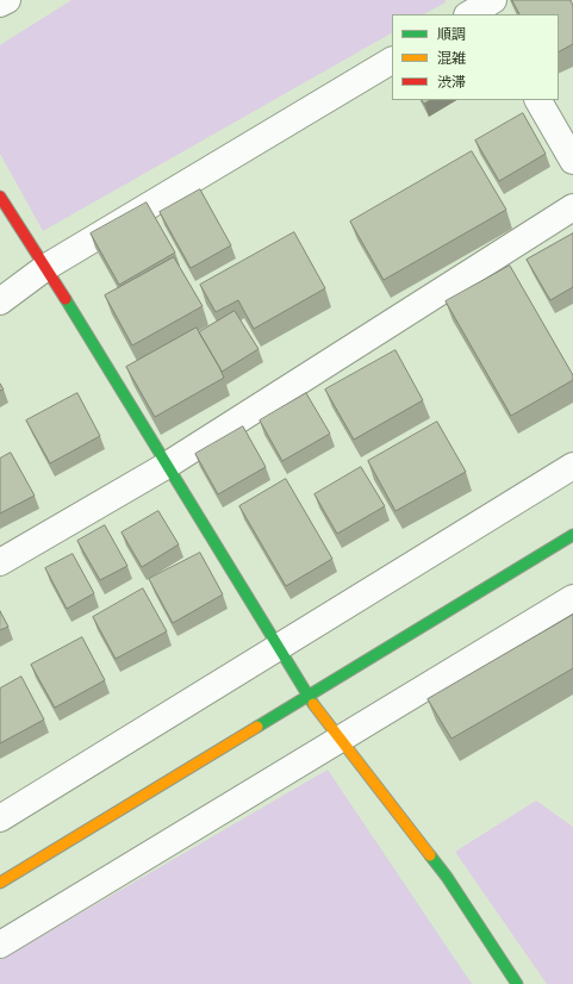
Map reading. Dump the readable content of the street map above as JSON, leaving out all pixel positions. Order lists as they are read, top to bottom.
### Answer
{
  "legend": ["順調", "混雑", "渋滞"]
}
